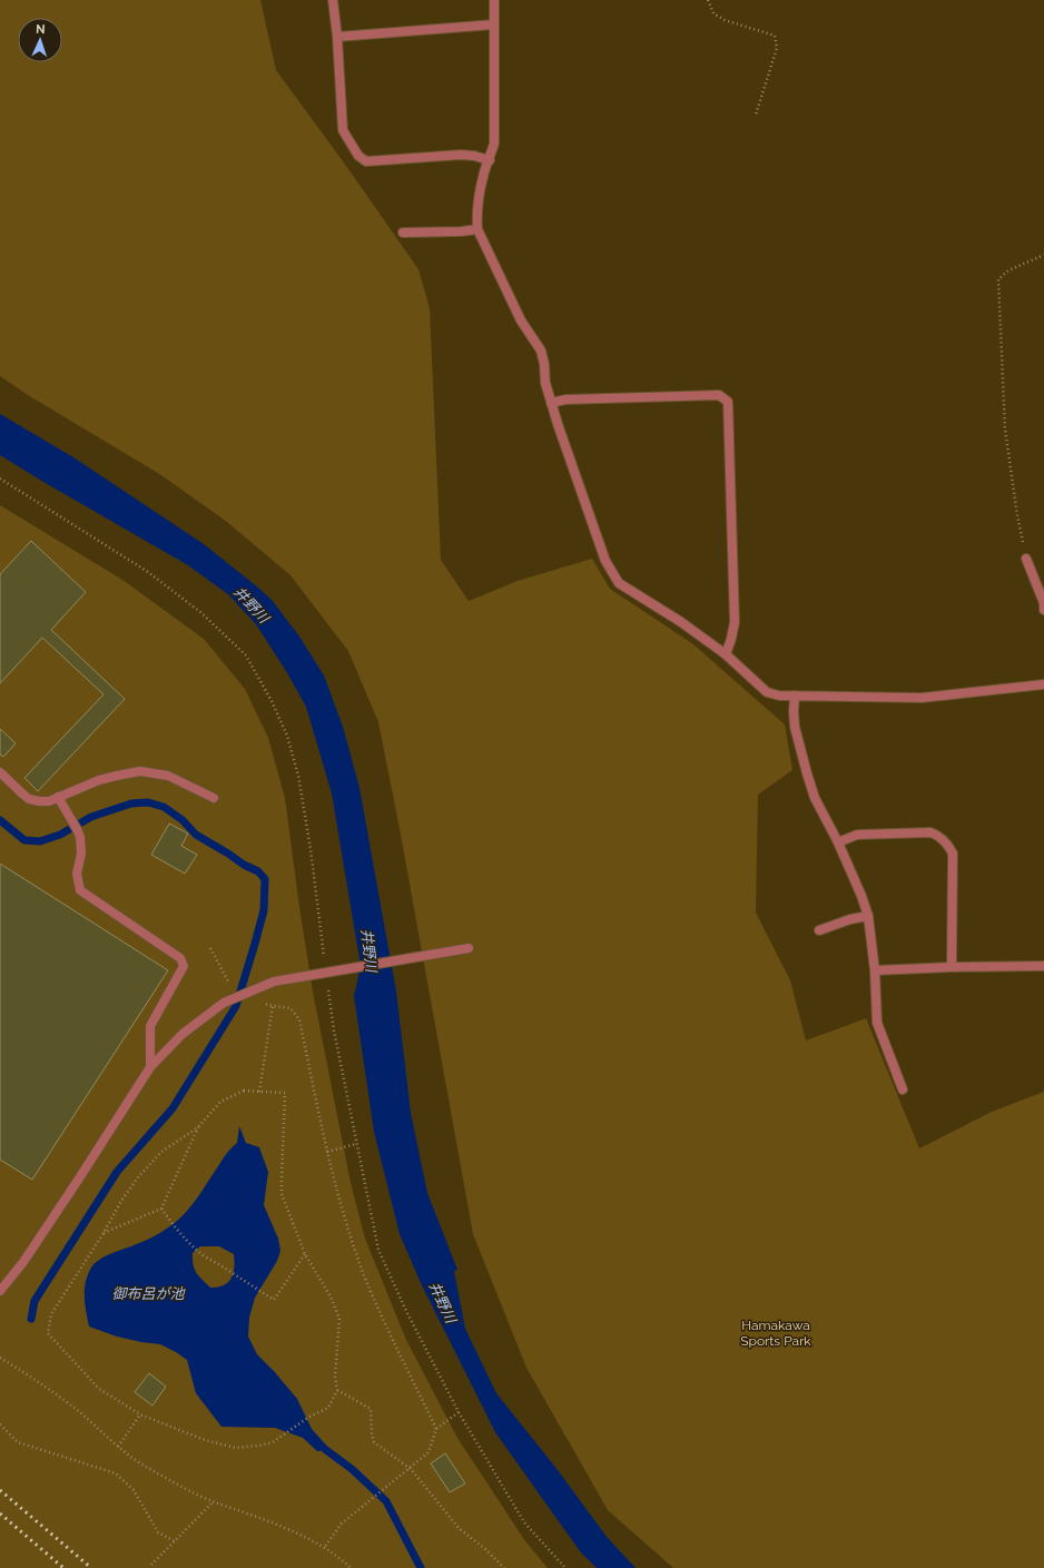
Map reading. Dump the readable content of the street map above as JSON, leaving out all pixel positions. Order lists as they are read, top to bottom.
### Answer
{
  "water": ["井野川", "御布呂が池"],
  "parks": ["Hamakawa Sports Park"],
  "north": "top"
}
